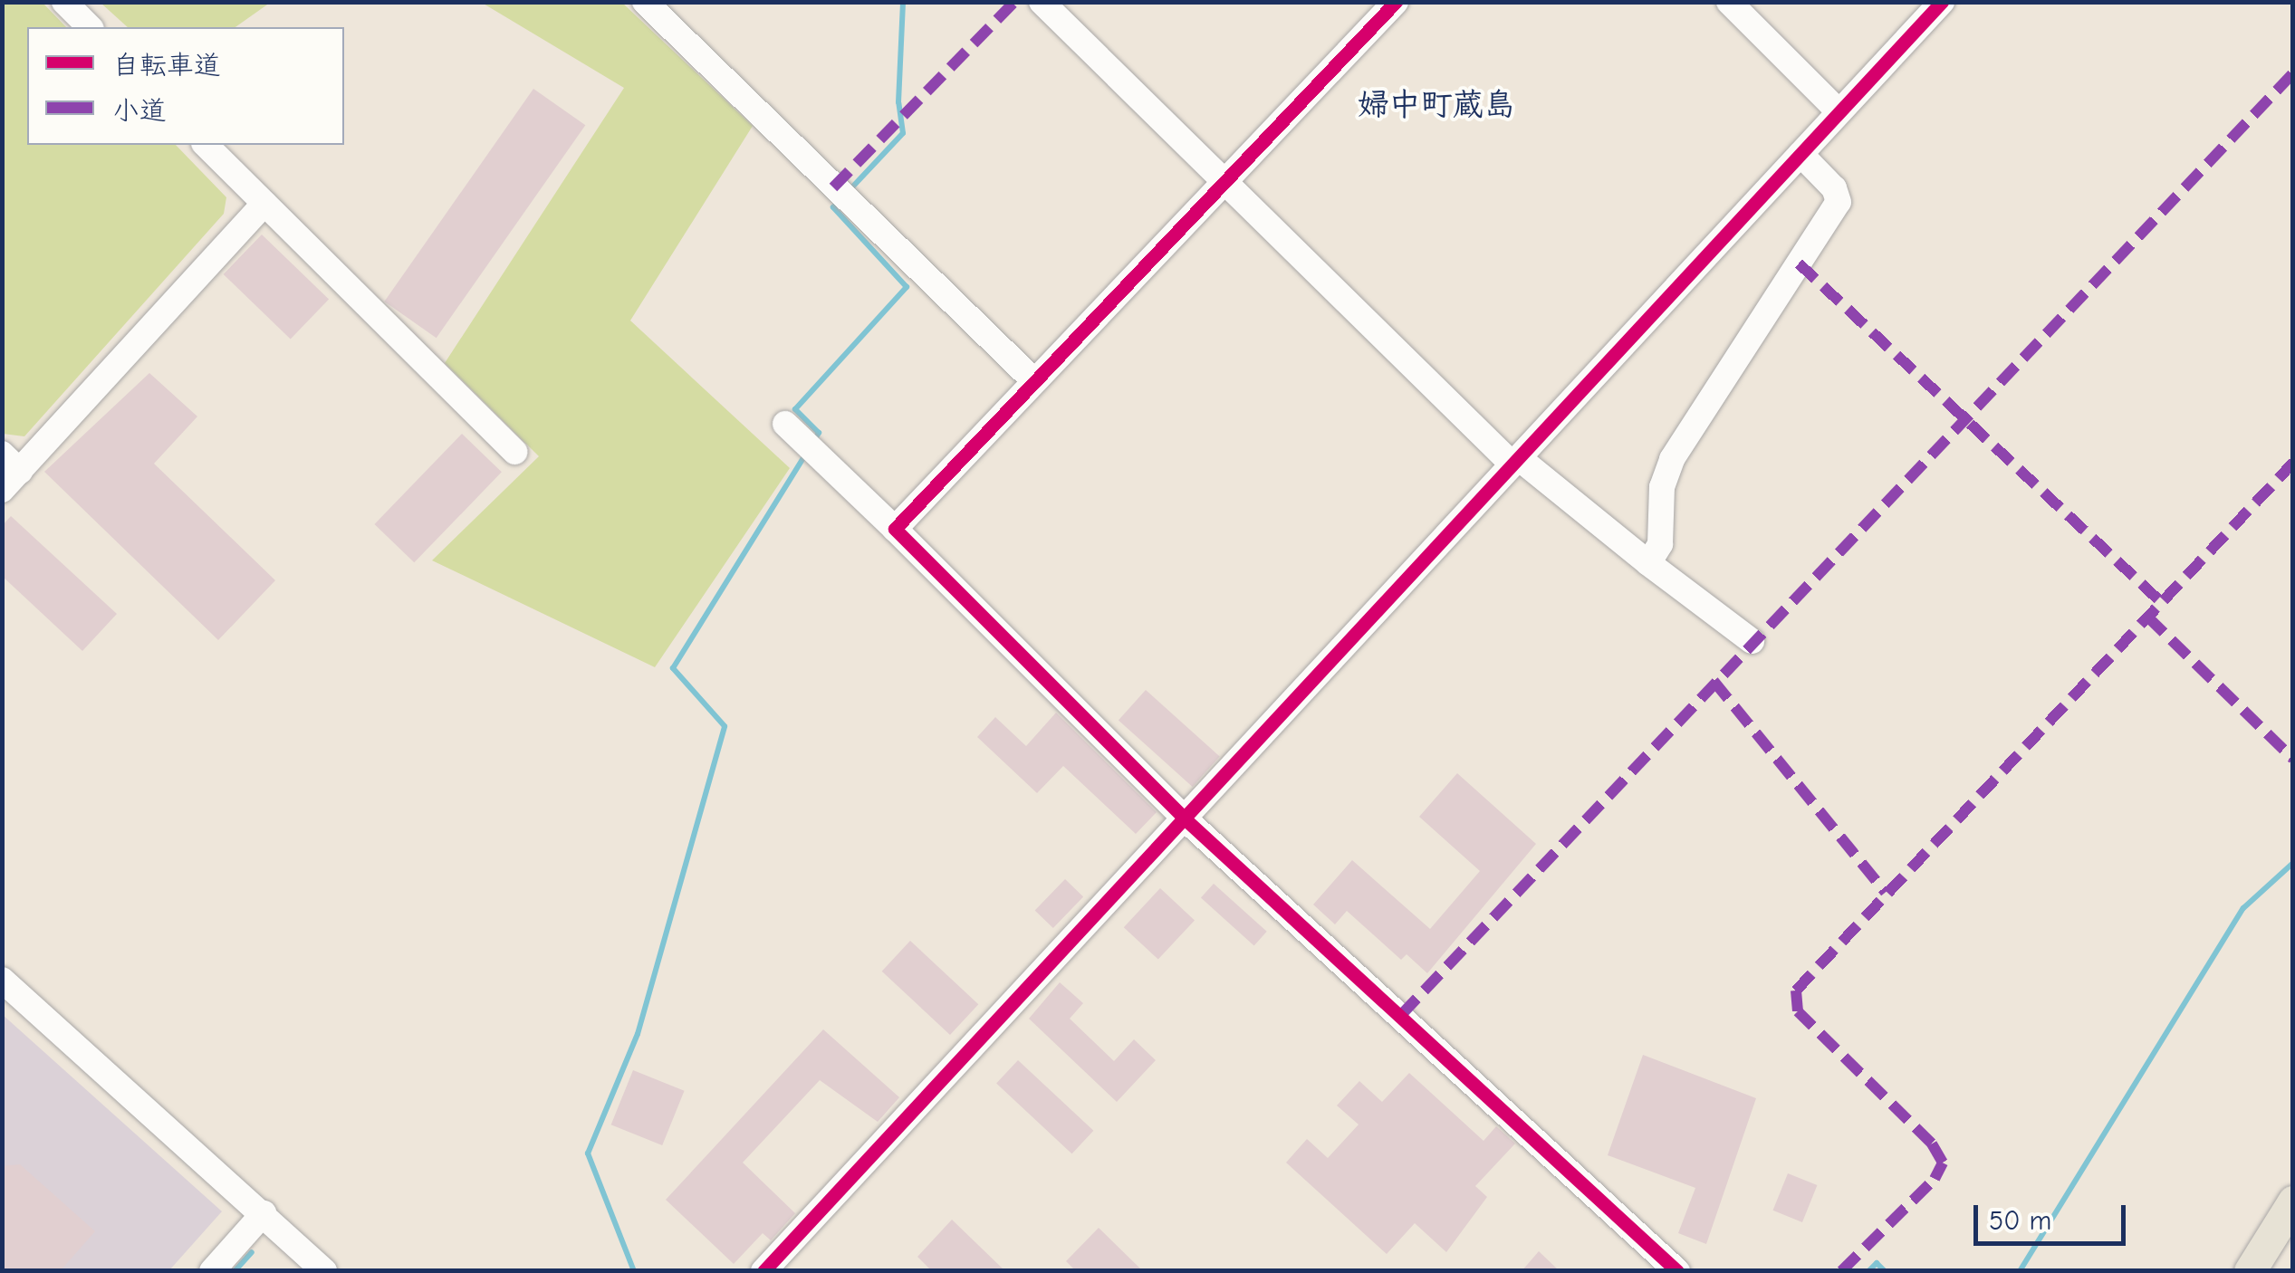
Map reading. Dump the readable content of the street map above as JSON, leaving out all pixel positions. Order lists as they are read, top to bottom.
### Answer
{
  "districts": ["婦中町蔵島"],
  "legend": ["自転車道", "小道"],
  "scale_bar": "50 m"
}
